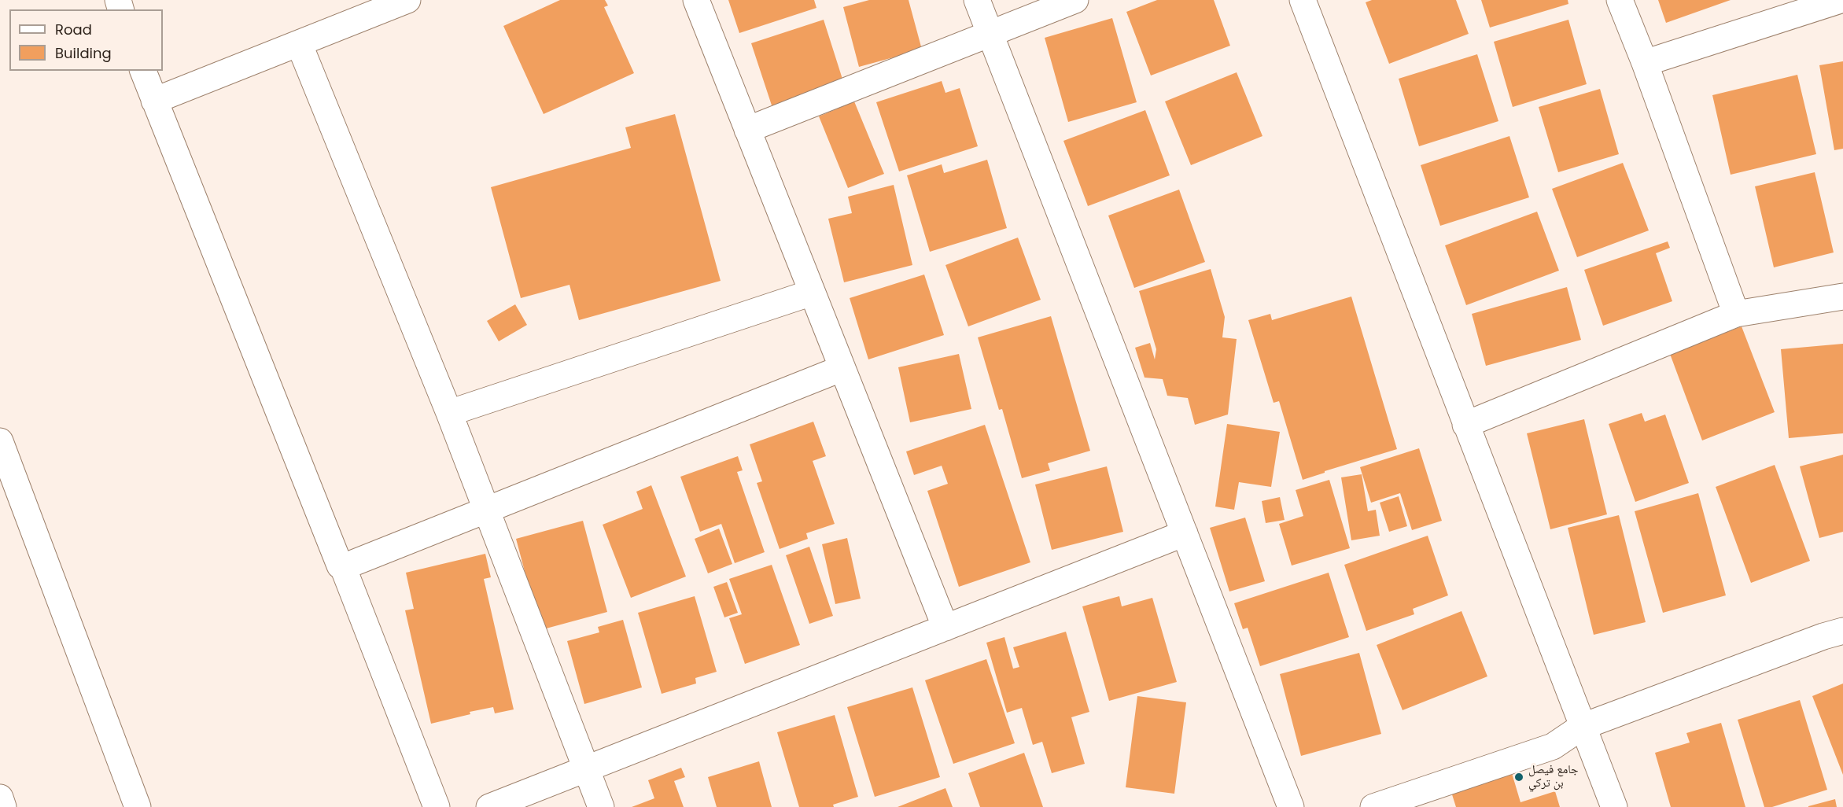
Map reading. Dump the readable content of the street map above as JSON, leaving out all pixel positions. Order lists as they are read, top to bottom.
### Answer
{
  "places": ["جامع فيصل بن تركي"],
  "legend": ["Road", "Building"]
}
